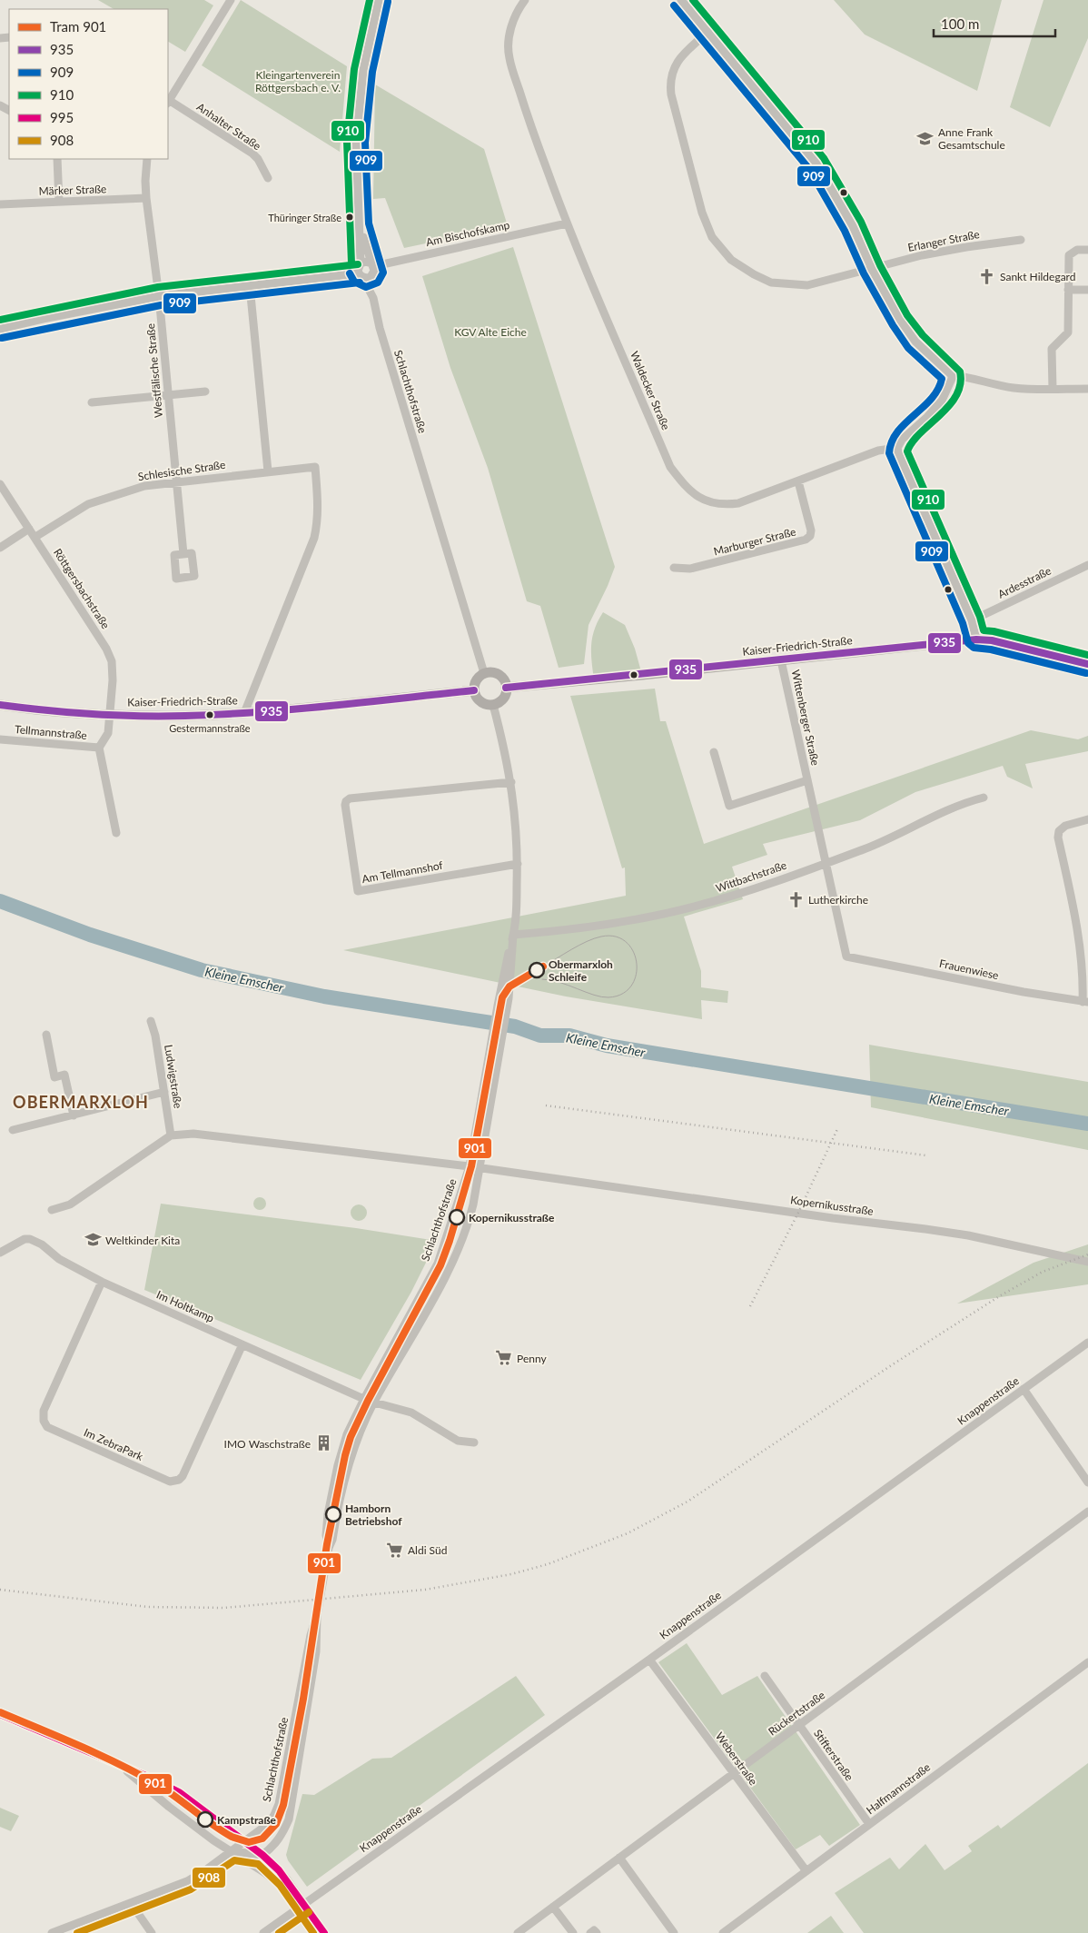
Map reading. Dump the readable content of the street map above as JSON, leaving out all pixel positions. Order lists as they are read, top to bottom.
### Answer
{
  "streets": {
    "main road": ["Kaiser-Friedrich-Straße"],
    "street": [
      "Anhalter Straße",
      "Märker Straße",
      "Am Bischofskamp",
      "Erlanger Straße",
      "Westfälische Straße",
      "Waldecker Straße",
      "Schlachthofstraße",
      "Schlesische Straße",
      "Marburger Straße",
      "Ardesstraße",
      "Röttgersbachstraße",
      "Wittenberger Straße",
      "Tellmannstraße",
      "Am Tellmannshof",
      "Wittbachstraße",
      "Frauenwiese",
      "Ludwigstraße",
      "Kopernikusstraße",
      "Im Holtkamp",
      "Knappenstraße",
      "Im ZebraPark",
      "Rückertstraße",
      "Stifterstraße",
      "Weberstraße",
      "Halfmannstraße"
    ]
  },
  "crossings": [
    ["Märker Straße", "Westfälische Straße"],
    ["Am Bischofskamp", "Waldecker Straße"],
    ["Am Bischofskamp", "Schlachthofstraße"],
    ["Westfälische Straße", "Schlesische Straße"],
    ["Waldecker Straße", "Marburger Straße"],
    ["Schlachthofstraße", "Kaiser-Friedrich-Straße"],
    ["Schlachthofstraße", "Am Tellmannshof"],
    ["Schlachthofstraße", "Wittbachstraße"],
    ["Schlachthofstraße", "Kopernikusstraße"],
    ["Schlachthofstraße", "Im Holtkamp"],
    ["Schlesische Straße", "Röttgersbachstraße"],
    ["Schlesische Straße", "Kaiser-Friedrich-Straße"],
    ["Röttgersbachstraße", "Kaiser-Friedrich-Straße"],
    ["Röttgersbachstraße", "Tellmannstraße"],
    ["Kaiser-Friedrich-Straße", "Wittenberger Straße"],
    ["Kaiser-Friedrich-Straße", "Tellmannstraße"],
    ["Wittenberger Straße", "Wittbachstraße"],
    ["Wittenberger Straße", "Frauenwiese"],
    ["Ludwigstraße", "Kopernikusstraße"],
    ["Im Holtkamp", "Im ZebraPark"],
    ["Knappenstraße", "Weberstraße"],
    ["Rückertstraße", "Stifterstraße"],
    ["Rückertstraße", "Weberstraße"],
    ["Stifterstraße", "Halfmannstraße"],
    ["Weberstraße", "Halfmannstraße"]
  ],
  "districts": ["OBERMARXLOH"],
  "water": ["Kleine Emscher"],
  "parks": ["Kleingartenverein Röttgersbach e. V.", "KGV Alte Eiche"],
  "places": {
    "school or university": ["Anne Frank Gesamtschule", "Weltkinder Kita"],
    "other": [
      "Thüringer Straße",
      "Gestermannstraße",
      "Obermarxloh Schleife",
      "Kopernikusstraße",
      "Hamborn Betriebshof",
      "Kampstraße"
    ],
    "church": ["Sankt Hildegard", "Lutherkirche"],
    "supermarket": ["Penny", "Aldi Süd"],
    "building": ["IMO Waschstraße"]
  },
  "lines": [
    "transit line 910",
    "transit line 909",
    "transit line 935",
    "tram line 901",
    "transit line 995",
    "transit line 908"
  ],
  "legend": [
    "Tram 901",
    "935",
    "909",
    "910",
    "995",
    "908"
  ],
  "scale_bar": "100 m"
}
